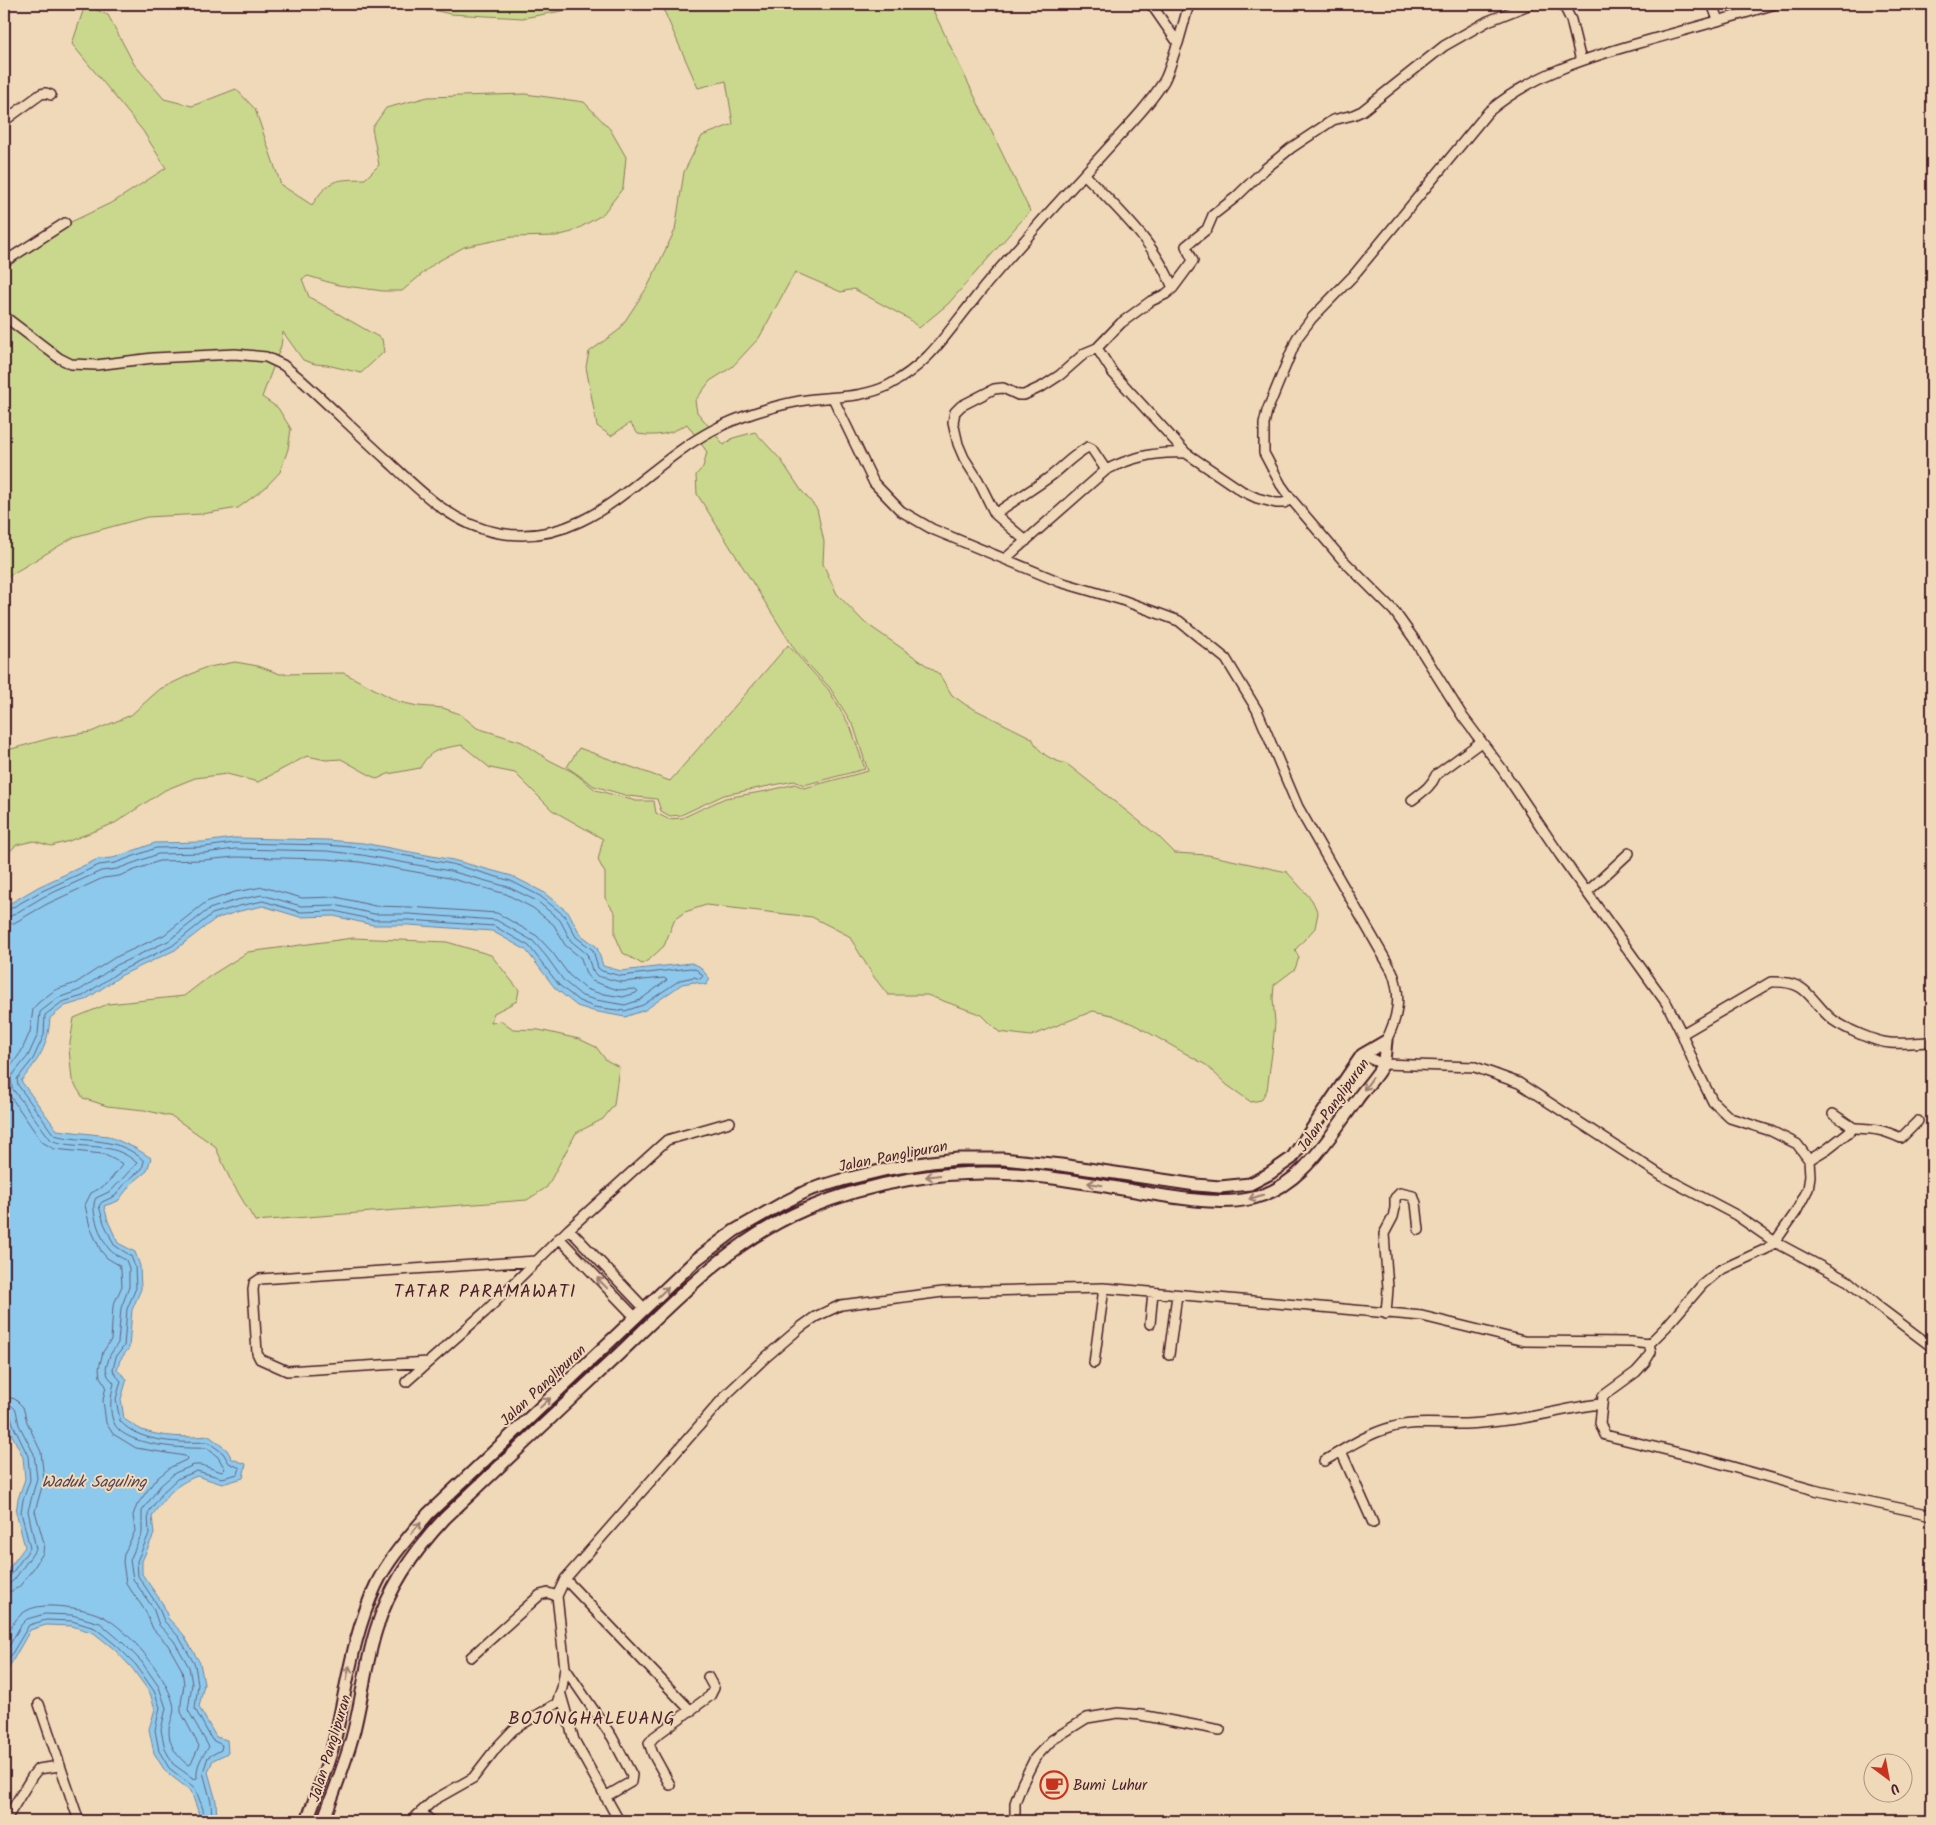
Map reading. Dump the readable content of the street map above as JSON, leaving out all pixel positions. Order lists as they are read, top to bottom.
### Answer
{
  "streets": {
    "main road": ["Jalan Panglipuran"]
  },
  "districts": ["TATAR PARAMAWATI", "BOJONGHALEUANG"],
  "water": ["Waduk Saguling"],
  "places": {
    "cafe": ["Bumi Luhur"]
  },
  "north": "bottom right"
}
